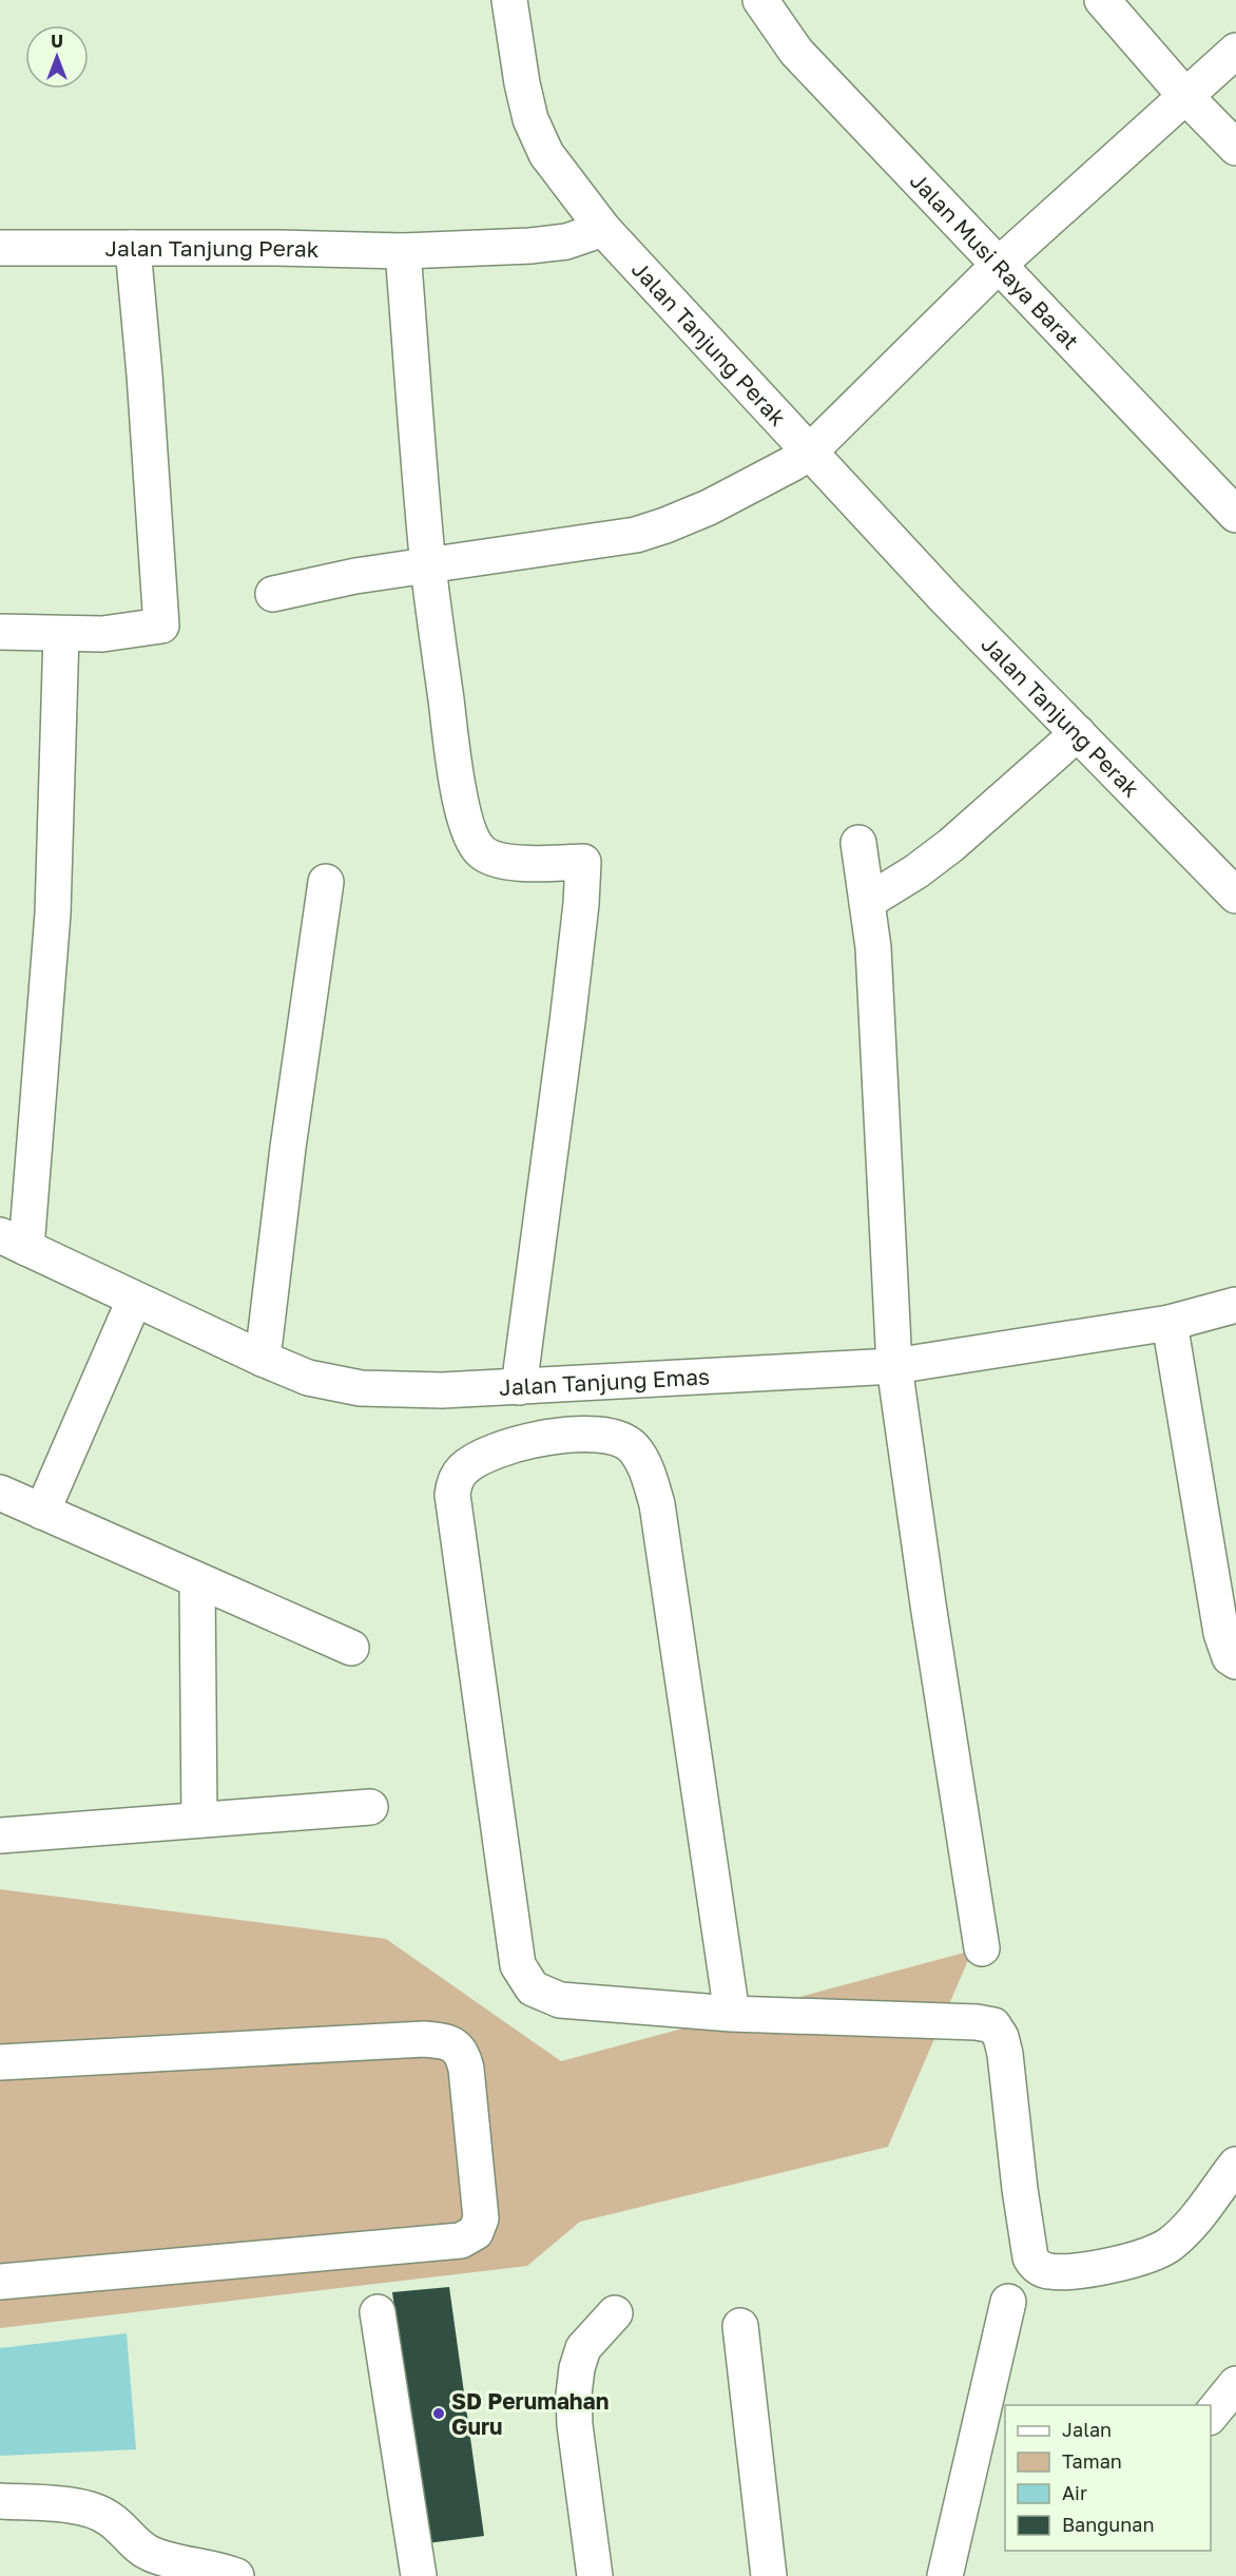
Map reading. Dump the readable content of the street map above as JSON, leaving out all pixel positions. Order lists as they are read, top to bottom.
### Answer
{
  "streets": {
    "street": ["Jalan Tanjung Perak", "Jalan Musi Raya Barat", "Jalan Tanjung Emas"]
  },
  "places": ["SD Perumahan Guru"],
  "legend": [
    "Jalan",
    "Taman",
    "Air",
    "Bangunan"
  ],
  "north": "top"
}
